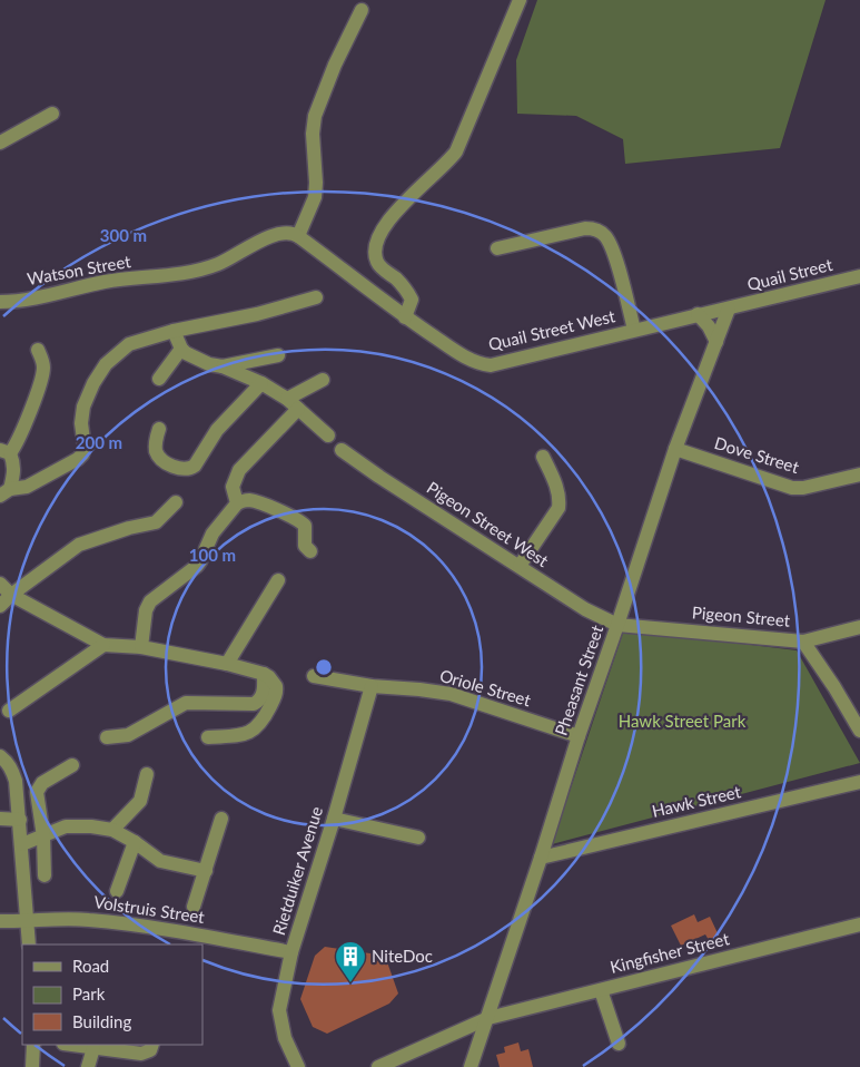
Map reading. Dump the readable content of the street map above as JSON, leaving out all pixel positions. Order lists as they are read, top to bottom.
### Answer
{
  "streets": {
    "street": [
      "Watson Street",
      "Quail Street",
      "Quail Street West",
      "Dove Street",
      "Pigeon Street West",
      "Pigeon Street",
      "Pheasant Street",
      "Oriole Street",
      "Hawk Street",
      "Rietduiker Avenue",
      "Volstruis Street",
      "Kingfisher Street"
    ]
  },
  "crossings": [
    ["Watson Street", "Quail Street West"],
    ["Quail Street", "Quail Street West"],
    ["Quail Street", "Pheasant Street"],
    ["Quail Street West", "Pheasant Street"],
    ["Dove Street", "Pheasant Street"],
    ["Pigeon Street West", "Pigeon Street"],
    ["Pigeon Street West", "Pheasant Street"],
    ["Pigeon Street", "Pheasant Street"],
    ["Pheasant Street", "Oriole Street"],
    ["Pheasant Street", "Hawk Street"],
    ["Pheasant Street", "Kingfisher Street"],
    ["Oriole Street", "Rietduiker Avenue"],
    ["Rietduiker Avenue", "Volstruis Street"]
  ],
  "parks": ["Hawk Street Park"],
  "places": {
    "building": ["NiteDoc"]
  },
  "legend": ["Road", "Park", "Building"],
  "rings": ["300 m", "200 m", "100 m"]
}
